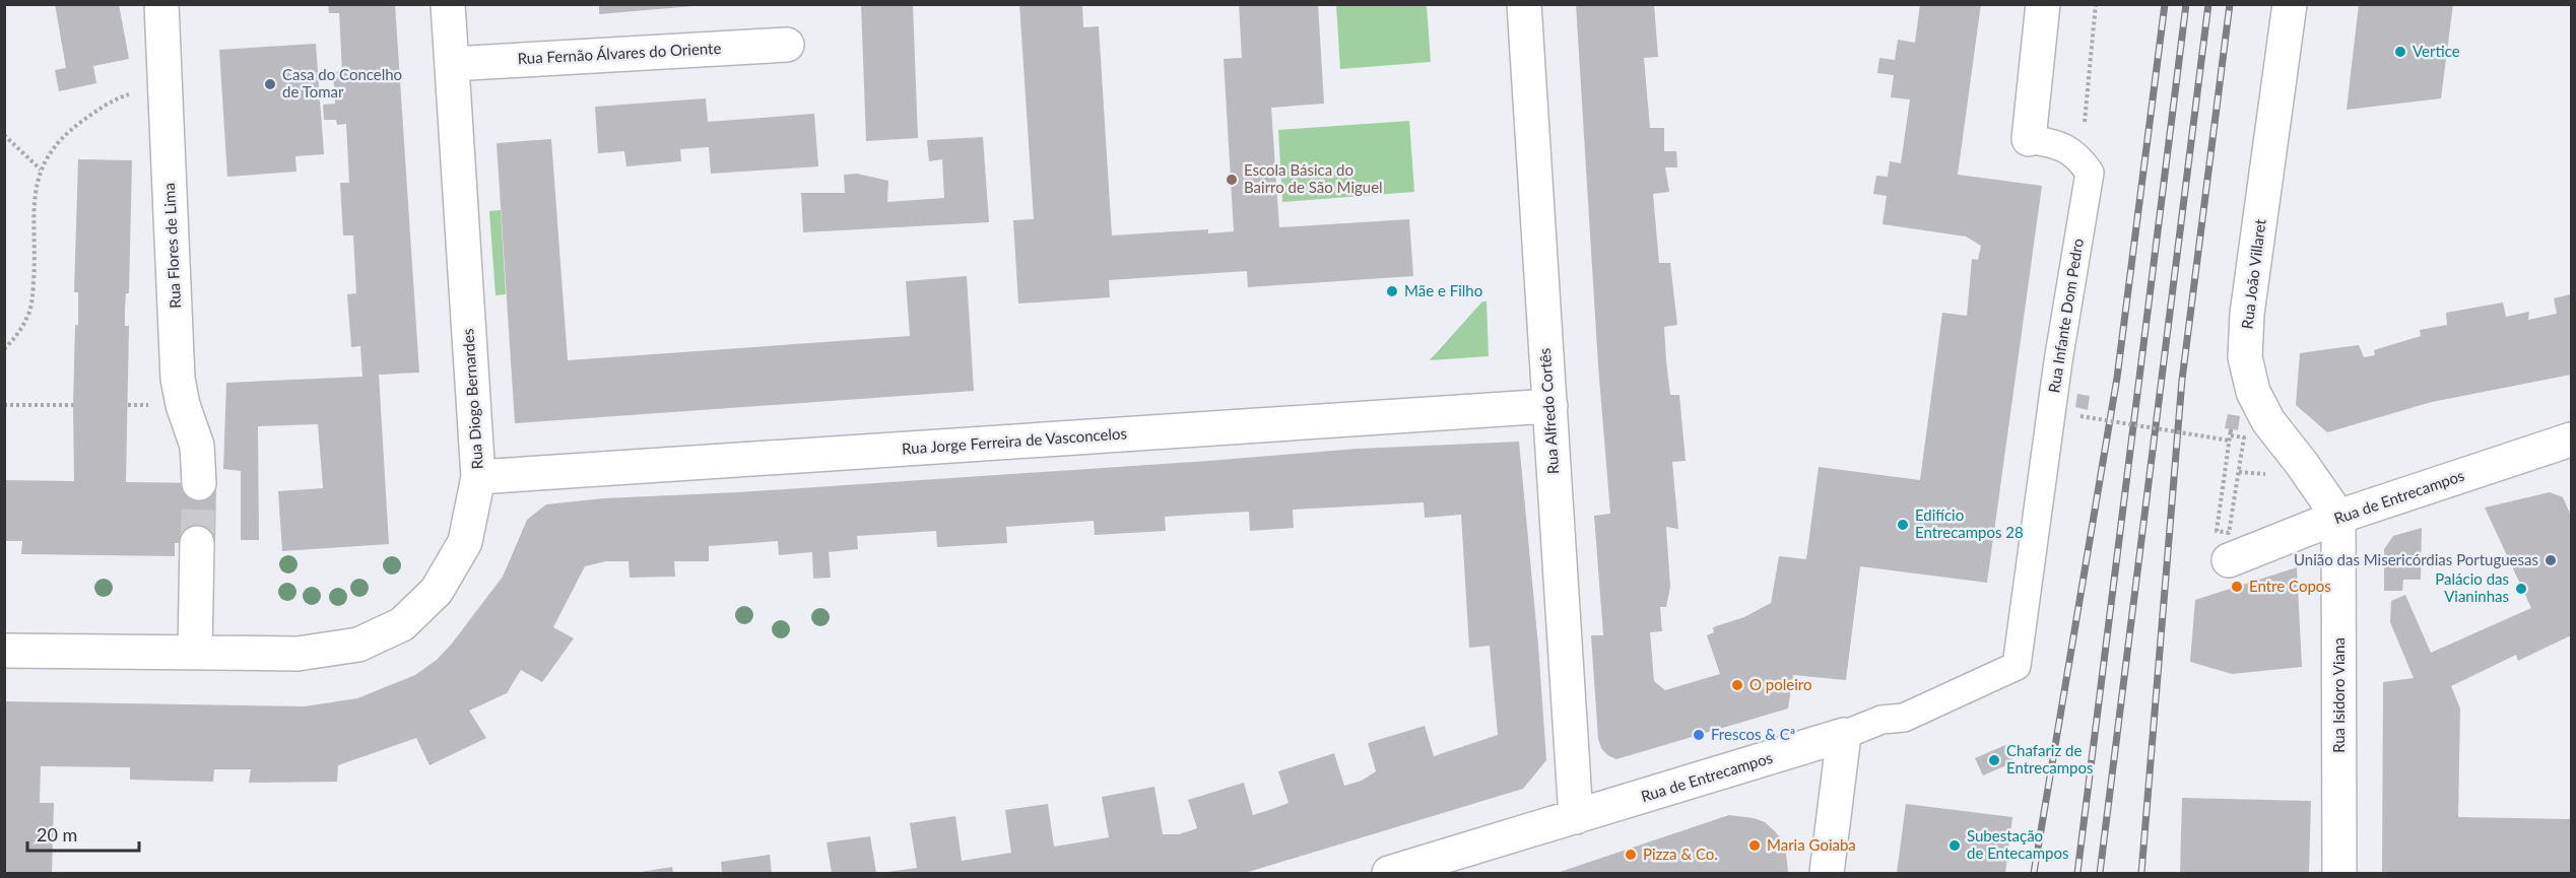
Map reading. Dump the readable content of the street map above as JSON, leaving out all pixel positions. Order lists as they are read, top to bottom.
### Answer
{
  "streets": {
    "street": [
      "Rua Fernão Álvares do Oriente",
      "Rua Flores de Lima",
      "Rua João Villaret",
      "Rua Infante Dom Pedro",
      "Rua Diogo Bernardes",
      "Rua Alfredo Cortês",
      "Rua Jorge Ferreira de Vasconcelos",
      "Rua de Entrecampos",
      "Rua Isidoro Viana"
    ]
  },
  "crossings": [
    ["Rua Fernão Álvares do Oriente", "Rua Diogo Bernardes"],
    ["Rua João Villaret", "Rua de Entrecampos"],
    ["Rua João Villaret", "Rua Isidoro Viana"],
    ["Rua Infante Dom Pedro", "Rua de Entrecampos"],
    ["Rua Diogo Bernardes", "Rua Jorge Ferreira de Vasconcelos"],
    ["Rua Alfredo Cortês", "Rua Jorge Ferreira de Vasconcelos"],
    ["Rua Alfredo Cortês", "Rua de Entrecampos"],
    ["Rua de Entrecampos", "Rua Isidoro Viana"]
  ],
  "places": [
    "Vertice",
    "Casa do Concelho de Tomar",
    "Escola Básica do Bairro de São Miguel",
    "Mãe e Filho",
    "Edifício Entrecampos 28",
    "União das Misericórdias Portuguesas",
    "Entre Copos",
    "Palácio das Vianinhas",
    "O poleiro",
    "Frescos & Cª",
    "Chafariz de Entrecampos",
    "Maria Goiaba",
    "Subestação de Entecampos",
    "Pizza & Co."
  ],
  "scale_bar": "20 m"
}
